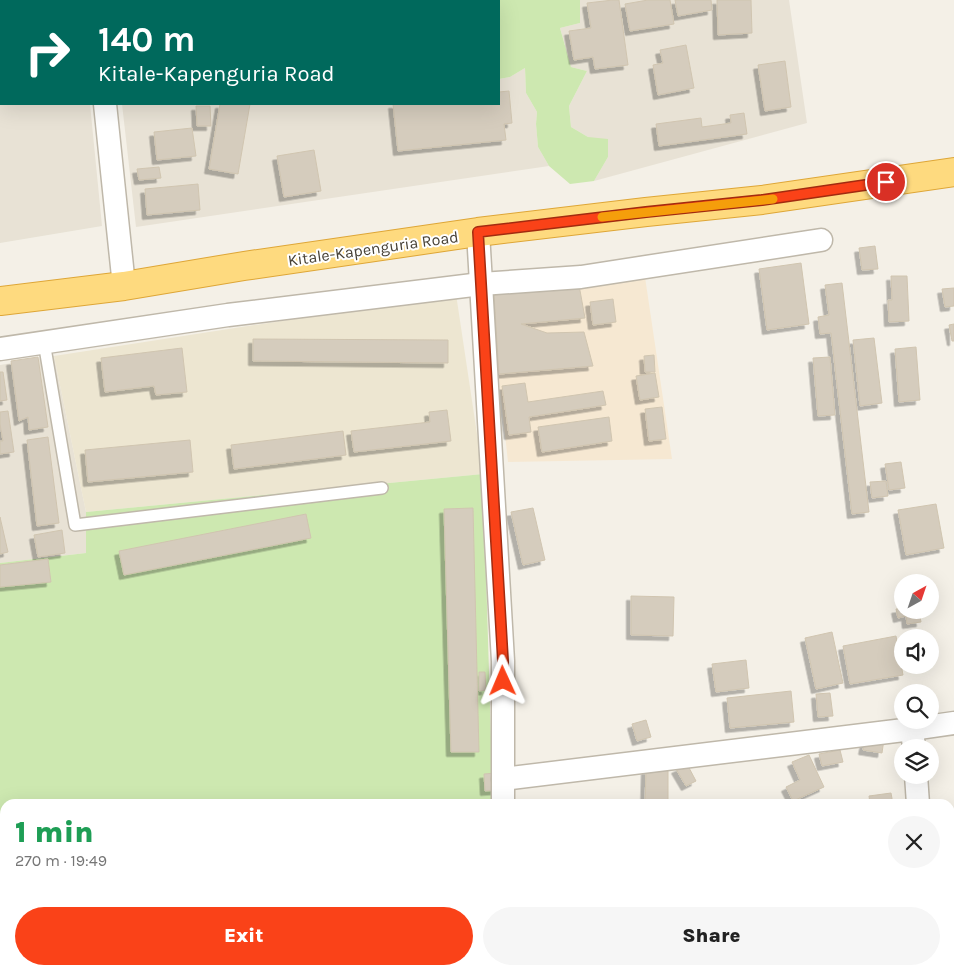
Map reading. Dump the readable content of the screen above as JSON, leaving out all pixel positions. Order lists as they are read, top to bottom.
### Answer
{
  "streets": {
    "highway": ["Kitale-Kapenguria Road"]
  },
  "north": "top right",
  "page": {
    "turn": ["140 m", "Kitale-Kapenguria Road"],
    "heading": ["1 min", "270 m · 19:49"],
    "buttons": ["Exit", "Share"]
  }
}
